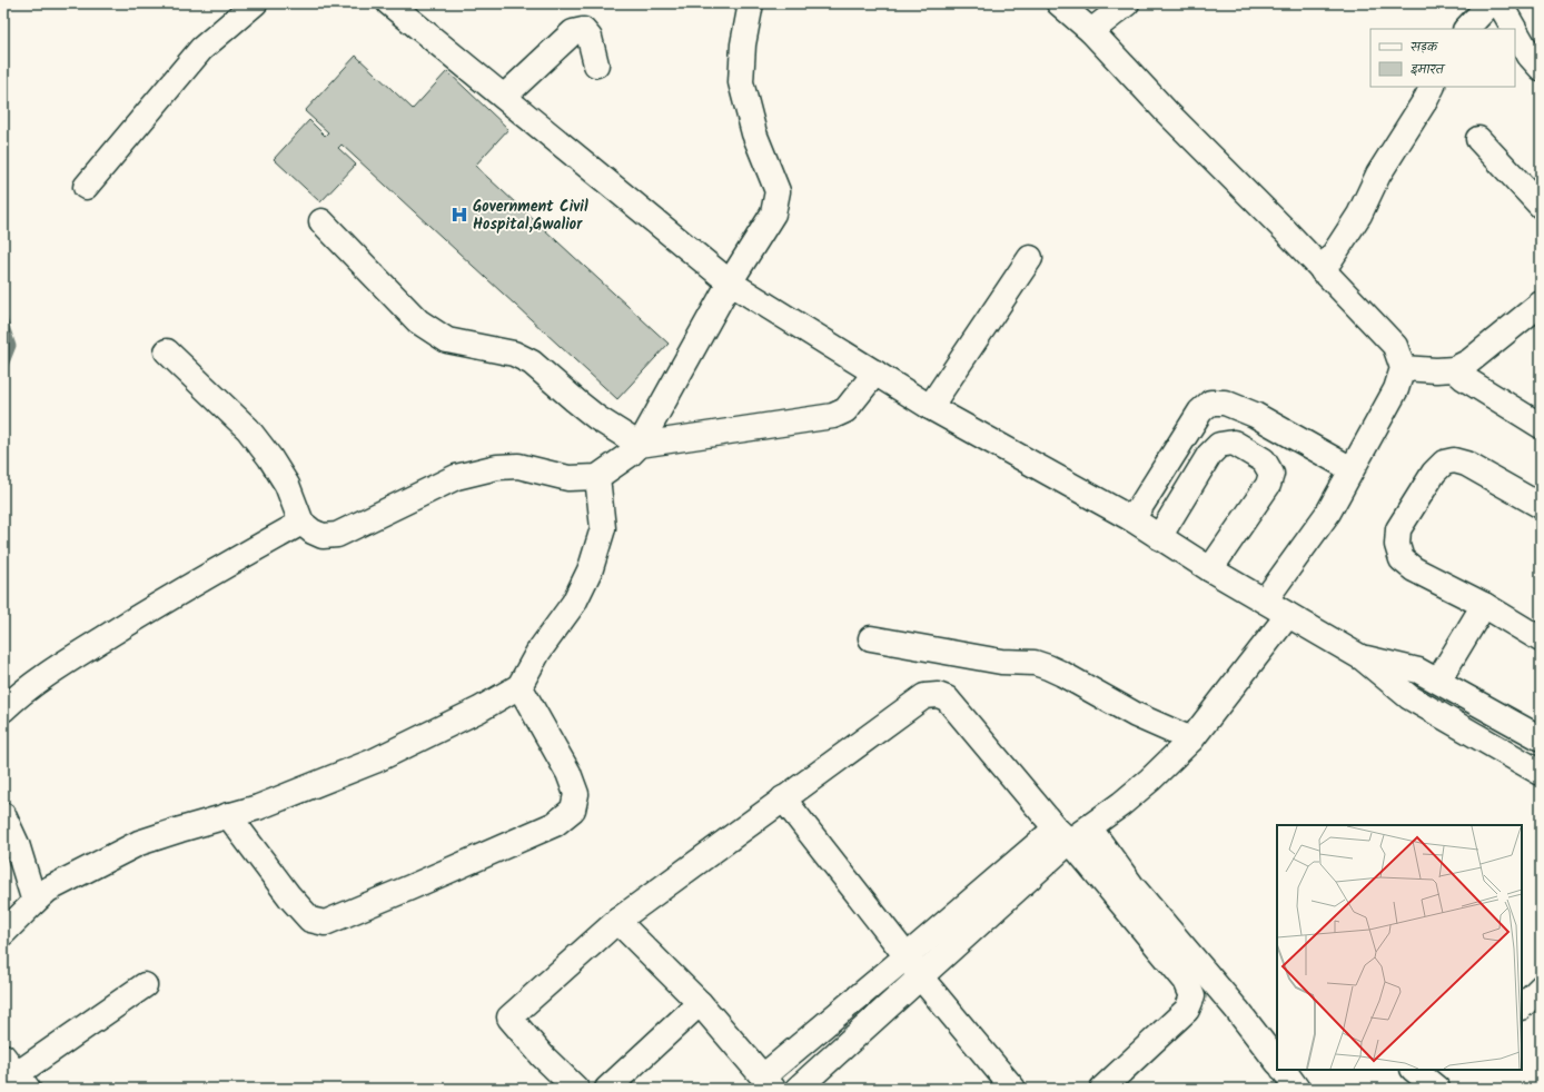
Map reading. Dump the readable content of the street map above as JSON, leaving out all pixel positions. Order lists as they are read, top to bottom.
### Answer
{
  "places": {
    "hospital": ["Government Civil Hospital,Gwalior"]
  },
  "legend": ["सड़क", "इमारत"]
}
